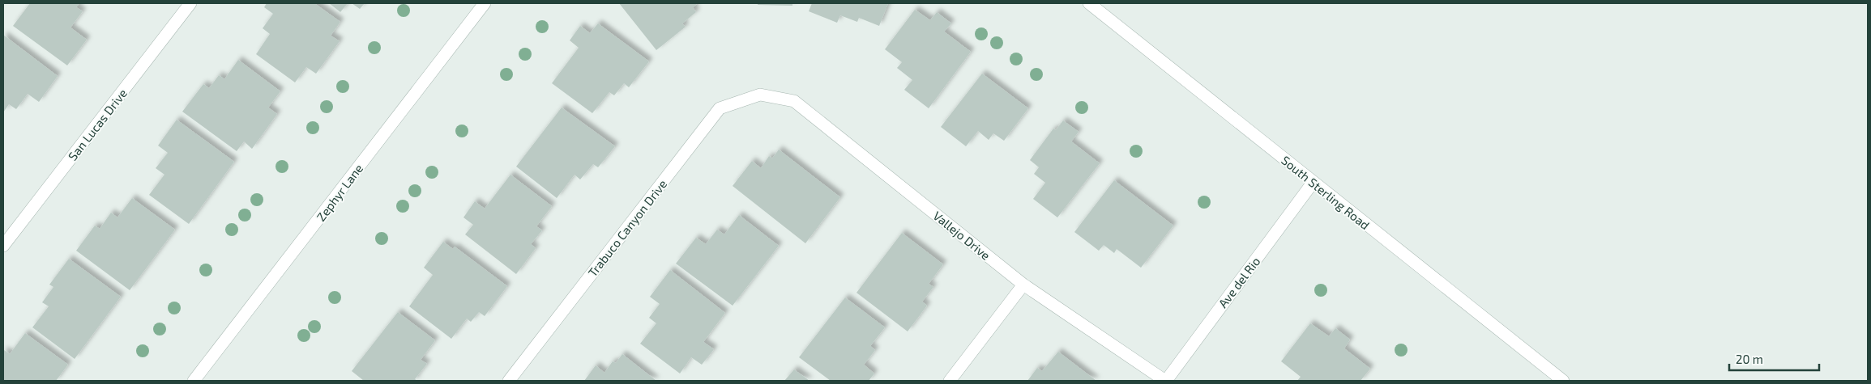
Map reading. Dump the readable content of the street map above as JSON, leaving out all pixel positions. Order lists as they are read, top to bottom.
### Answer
{
  "streets": {
    "street": [
      "San Lucas Drive",
      "Zephyr Lane",
      "South Sterling Road",
      "Trabuco Canyon Drive",
      "Vallejo Drive",
      "Ave del Rio"
    ]
  },
  "crossings": [
    ["South Sterling Road", "Ave del Rio"],
    ["Trabuco Canyon Drive", "Vallejo Drive"],
    ["Vallejo Drive", "Ave del Rio"]
  ],
  "scale_bar": "20 m"
}
